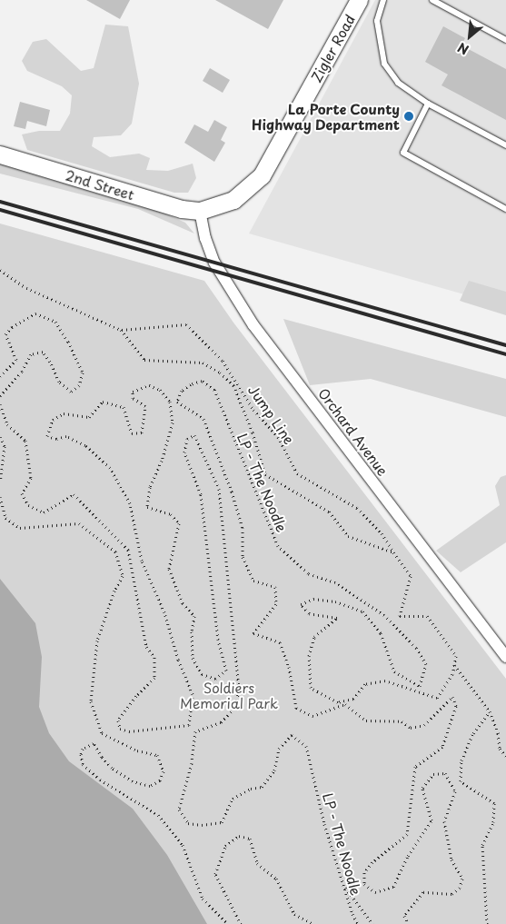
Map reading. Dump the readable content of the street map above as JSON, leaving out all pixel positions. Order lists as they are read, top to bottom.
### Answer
{
  "streets": {
    "street": ["Zigler Road", "2nd Street", "Orchard Avenue"],
    "path": ["Jump Line", "LP - The Noodle"]
  },
  "crossings": [
    ["Zigler Road", "2nd Street"],
    ["Zigler Road", "Orchard Avenue"],
    ["2nd Street", "Orchard Avenue"],
    ["Jump Line", "LP - The Noodle"]
  ],
  "parks": ["Soldiers Memorial Park"],
  "places": ["La Porte County Highway Department"],
  "north": "bottom left"
}
